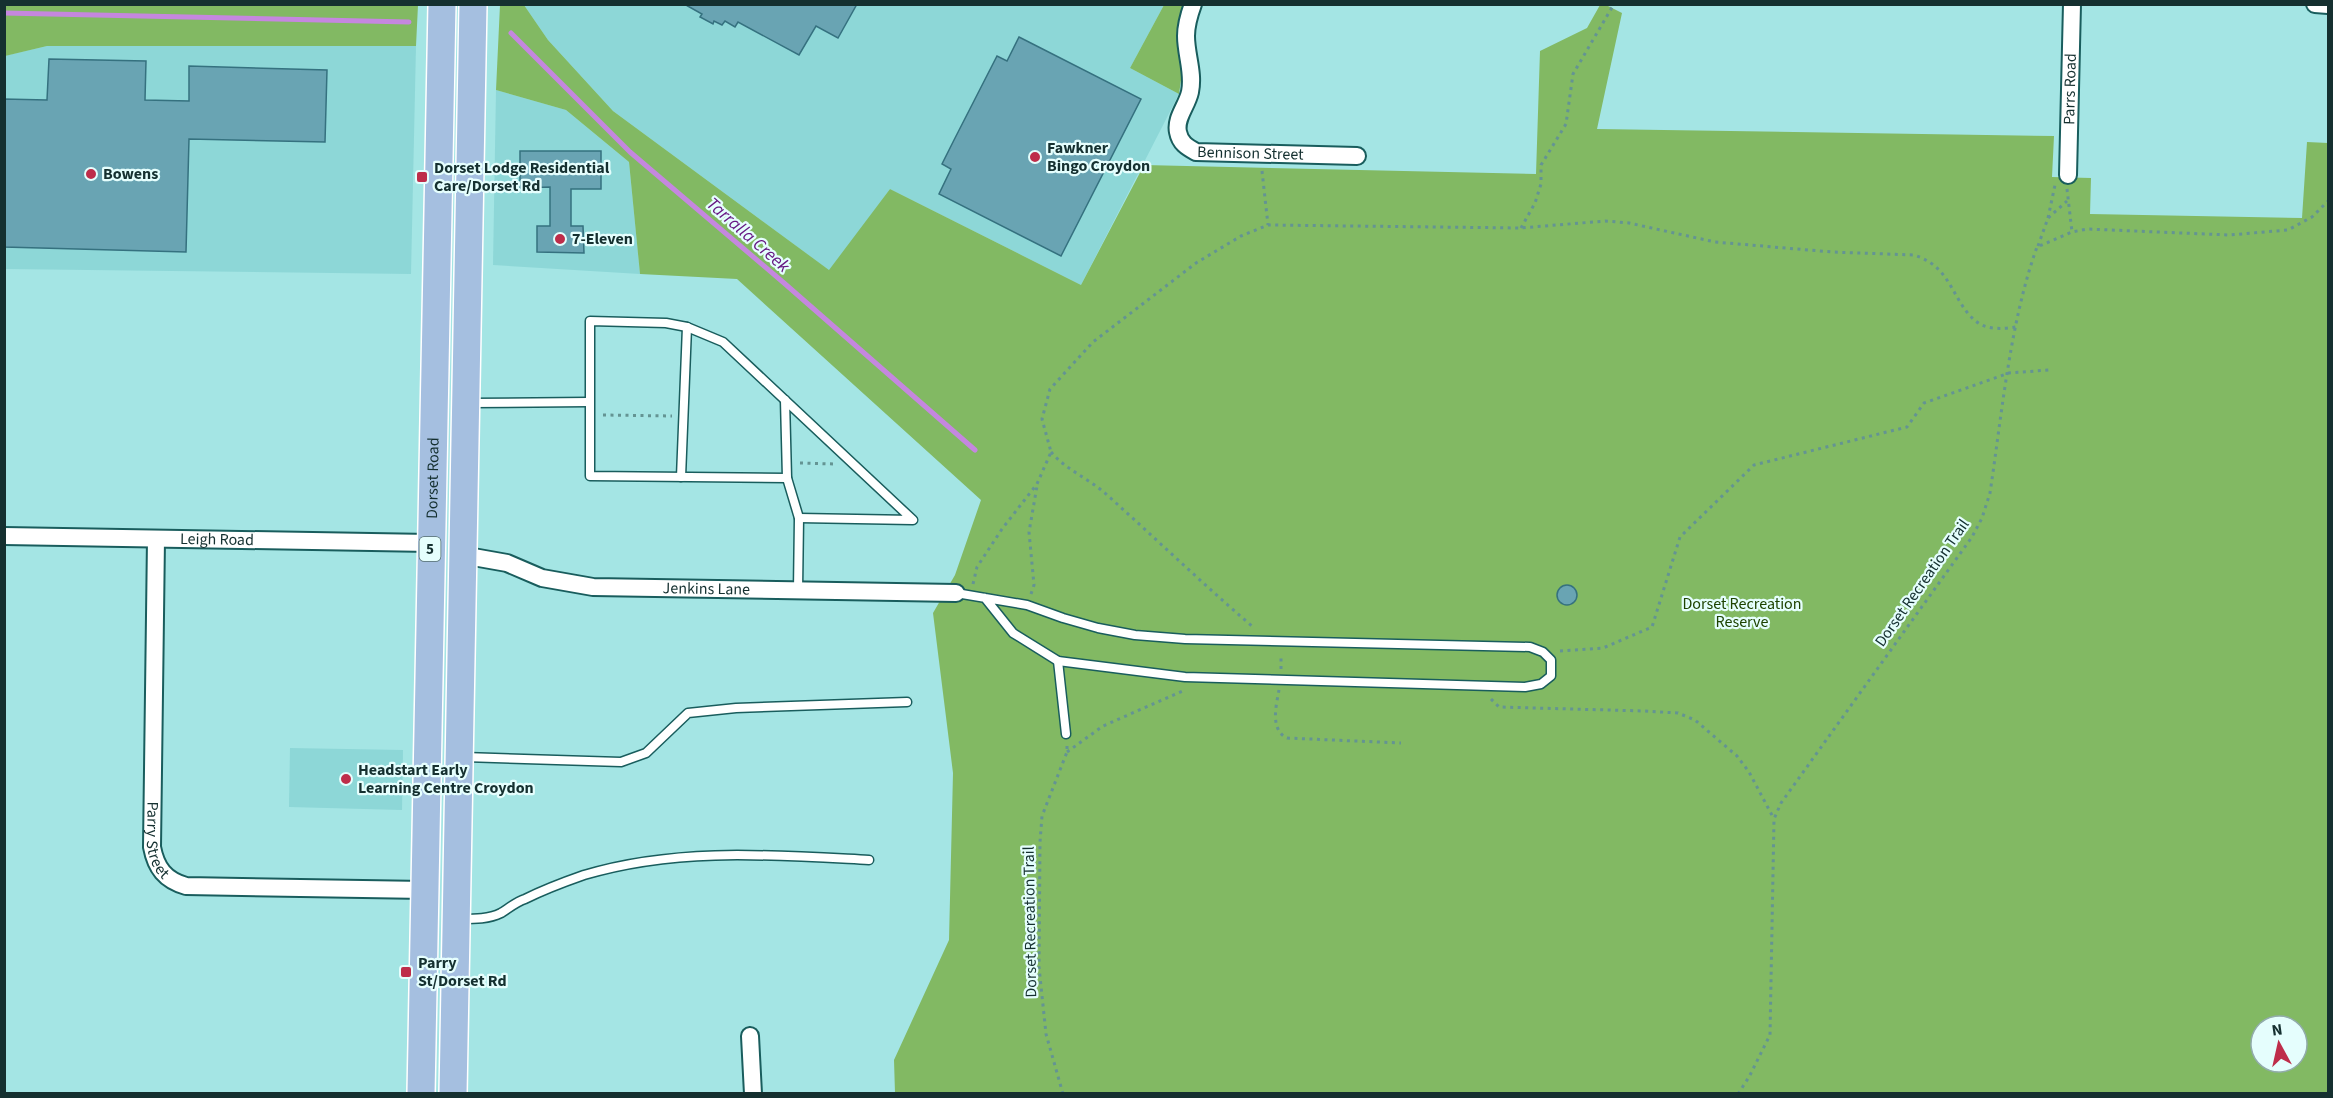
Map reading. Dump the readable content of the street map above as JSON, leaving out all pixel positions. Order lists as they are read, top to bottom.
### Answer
{
  "streets": {
    "main road": ["Dorset Road", "5"],
    "street": [
      "Parrs Road",
      "Bennison Street",
      "Leigh Road",
      "Jenkins Lane",
      "Parry Street"
    ],
    "path": ["Dorset Recreation Trail"]
  },
  "crossings": [
    ["Parrs Road", "Dorset Recreation Trail"],
    ["Dorset Road", "Leigh Road"],
    ["Dorset Road", "Jenkins Lane"],
    ["Dorset Road", "Parry Street"],
    ["Leigh Road", "Parry Street"]
  ],
  "water": ["Tarralla Creek"],
  "parks": ["Dorset Recreation Reserve"],
  "places": {
    "other": [
      "Fawkner Bingo Croydon",
      "Bowens",
      "7-Eleven",
      "Headstart Early Learning Centre Croydon"
    ],
    "transit": ["Dorset Lodge Residential Care/Dorset Rd", "Parry St/Dorset Rd"]
  },
  "north": "top"
}
